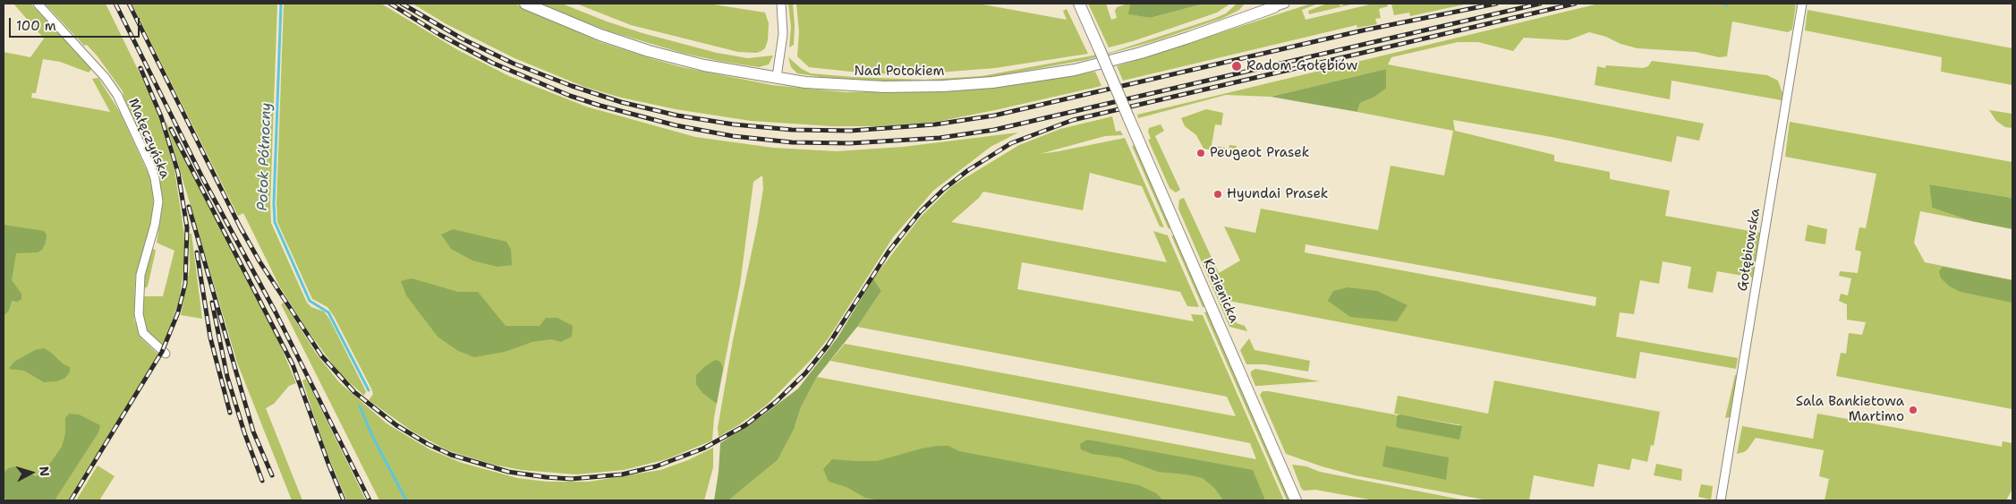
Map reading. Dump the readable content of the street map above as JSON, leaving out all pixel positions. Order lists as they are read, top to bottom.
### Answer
{
  "streets": {
    "main road": ["Nad Potokiem", "Kozienicka"],
    "street": ["Małęczyńska", "Gołębiowska"]
  },
  "water": ["Potok Północny"],
  "places": [
    "Radom Gołębiów",
    "Peugeot Prasek",
    "Hyundai Prasek",
    "Sala Bankietowa Martimo"
  ],
  "scale_bar": "100 m",
  "north": "right"
}
